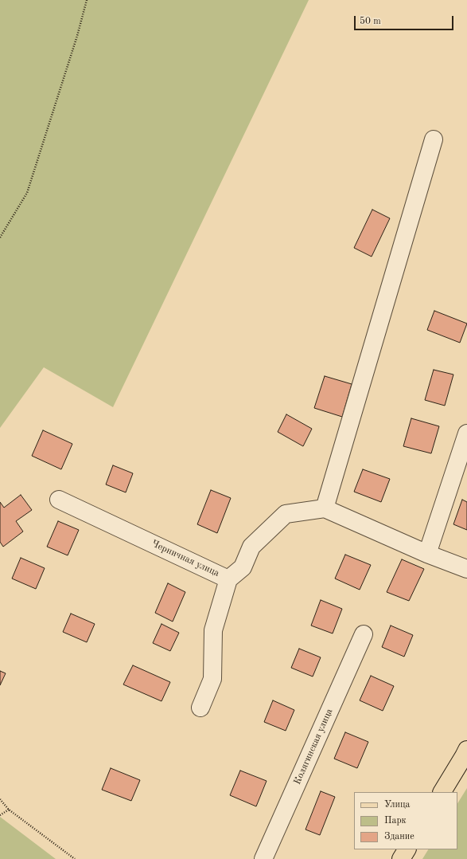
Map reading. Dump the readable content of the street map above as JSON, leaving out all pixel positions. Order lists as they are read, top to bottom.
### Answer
{
  "streets": {
    "street": ["Черничная улица", "Колягинская улица"]
  },
  "legend": ["Улица", "Парк", "Здание"],
  "scale_bar": "50 m"
}
